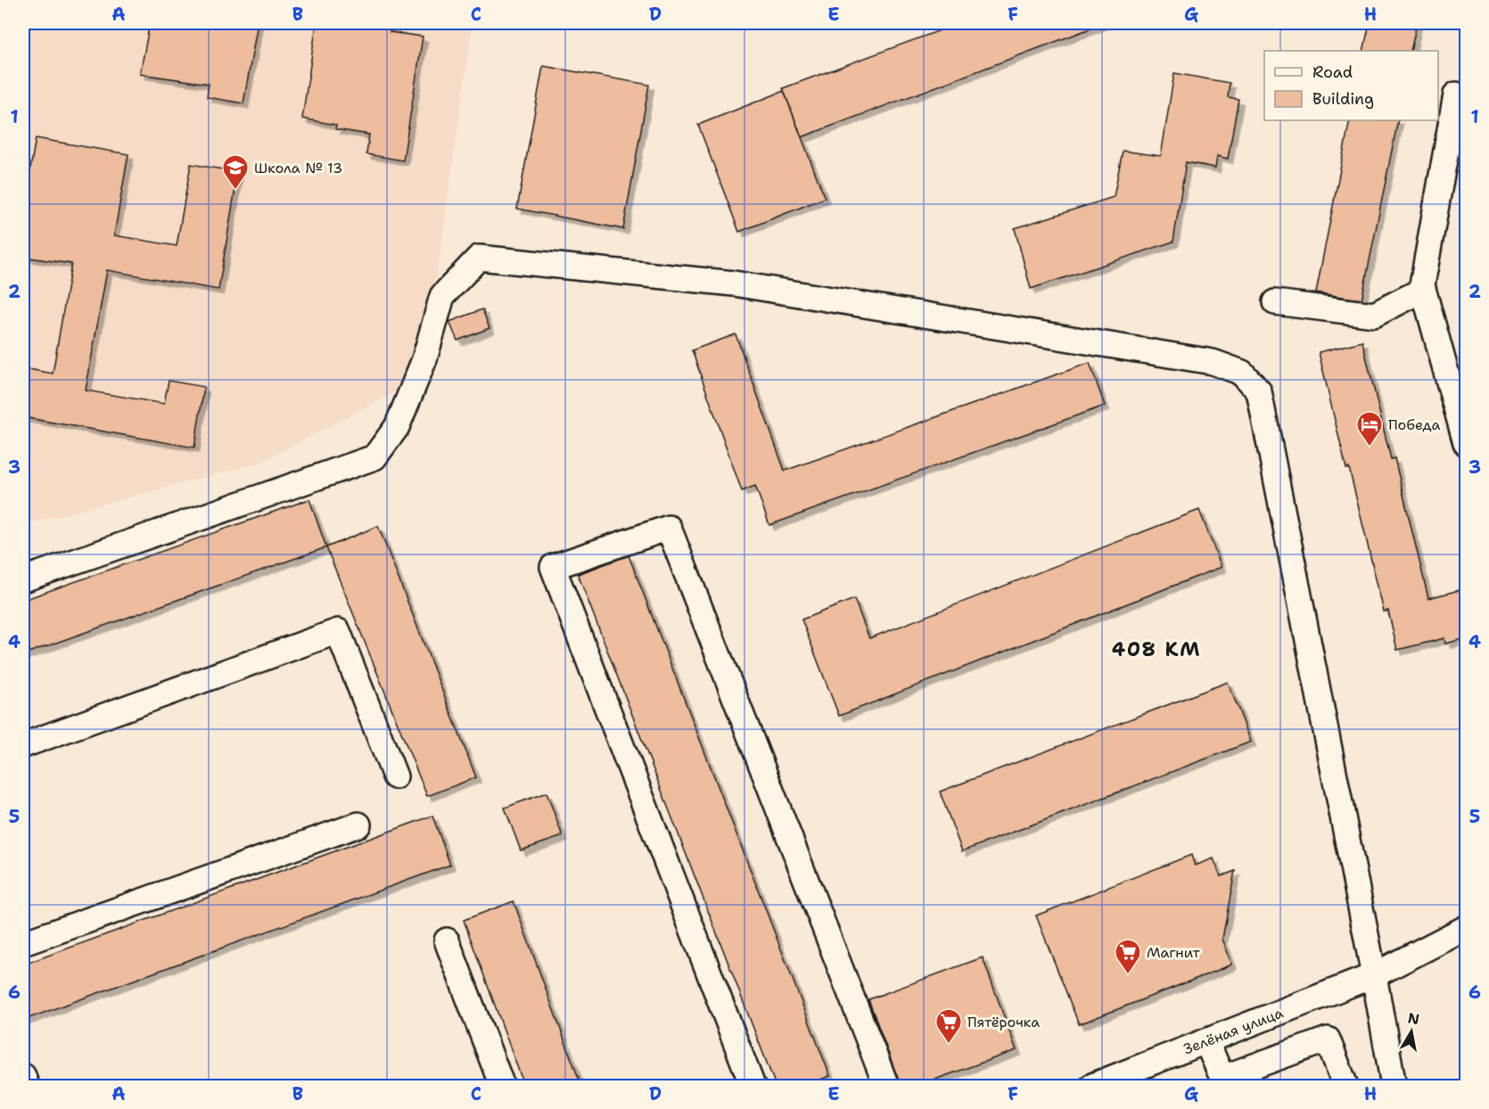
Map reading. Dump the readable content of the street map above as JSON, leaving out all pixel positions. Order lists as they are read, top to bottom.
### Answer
{
  "streets": {
    "street": ["Зелёная улица"]
  },
  "districts": ["408 КМ"],
  "places": {
    "school or university": ["Школа № 13"],
    "hotel": ["Победа"],
    "supermarket": ["Магнит", "Пятёрочка"]
  },
  "legend": ["Road", "Building"],
  "north": "top",
  "grid": {
    "columns": [
      "A",
      "B",
      "C",
      "D",
      "E",
      "F",
      "G",
      "H"
    ],
    "rows": [
      "1",
      "2",
      "3",
      "4",
      "5",
      "6"
    ]
  }
}
